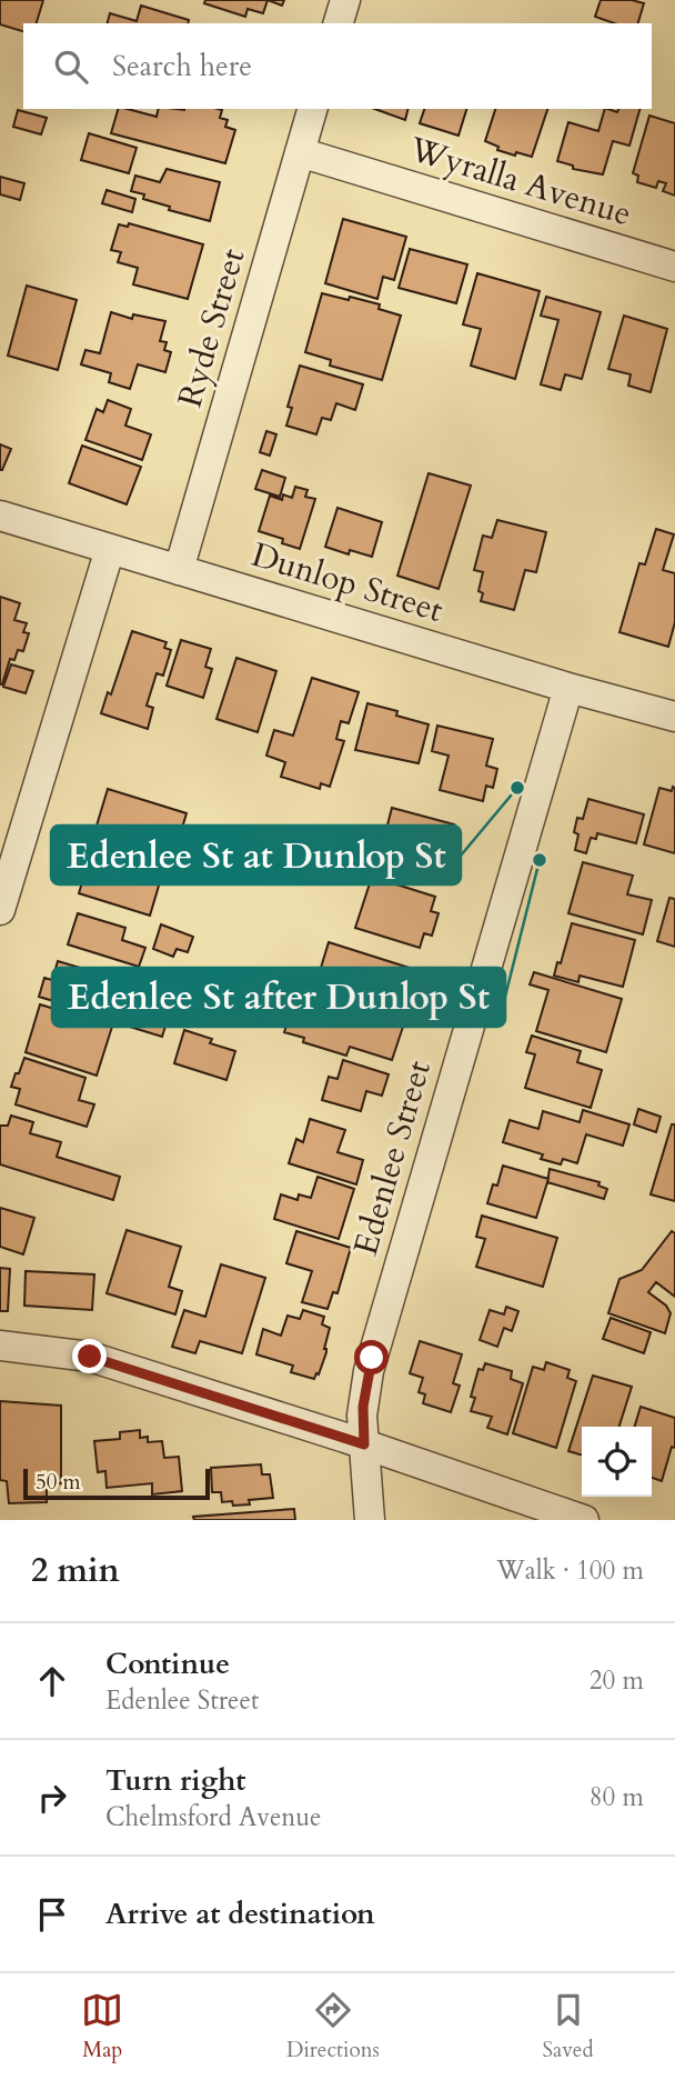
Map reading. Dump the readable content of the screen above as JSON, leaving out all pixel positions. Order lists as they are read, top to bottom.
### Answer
{
  "streets": {
    "street": [
      "Wyralla Avenue",
      "Ryde Street",
      "Dunlop Street",
      "Edenlee Street"
    ]
  },
  "crossings": [
    ["Wyralla Avenue", "Ryde Street"],
    ["Ryde Street", "Dunlop Street"],
    ["Dunlop Street", "Edenlee Street"]
  ],
  "places": ["Edenlee St at Dunlop St", "Edenlee St after Dunlop St"],
  "scale_bar": "50 m",
  "page": {
    "search": "Search here",
    "scale": "50 m",
    "heading": ["2 min", "Walk · 100 m"],
    "list": [
      ["Continue", "Edenlee Street", "20 m"],
      ["Turn right", "Chelmsford Avenue", "80 m"],
      "Arrive at destination"
    ],
    "nav": ["Map", "Directions", "Saved"]
  }
}
